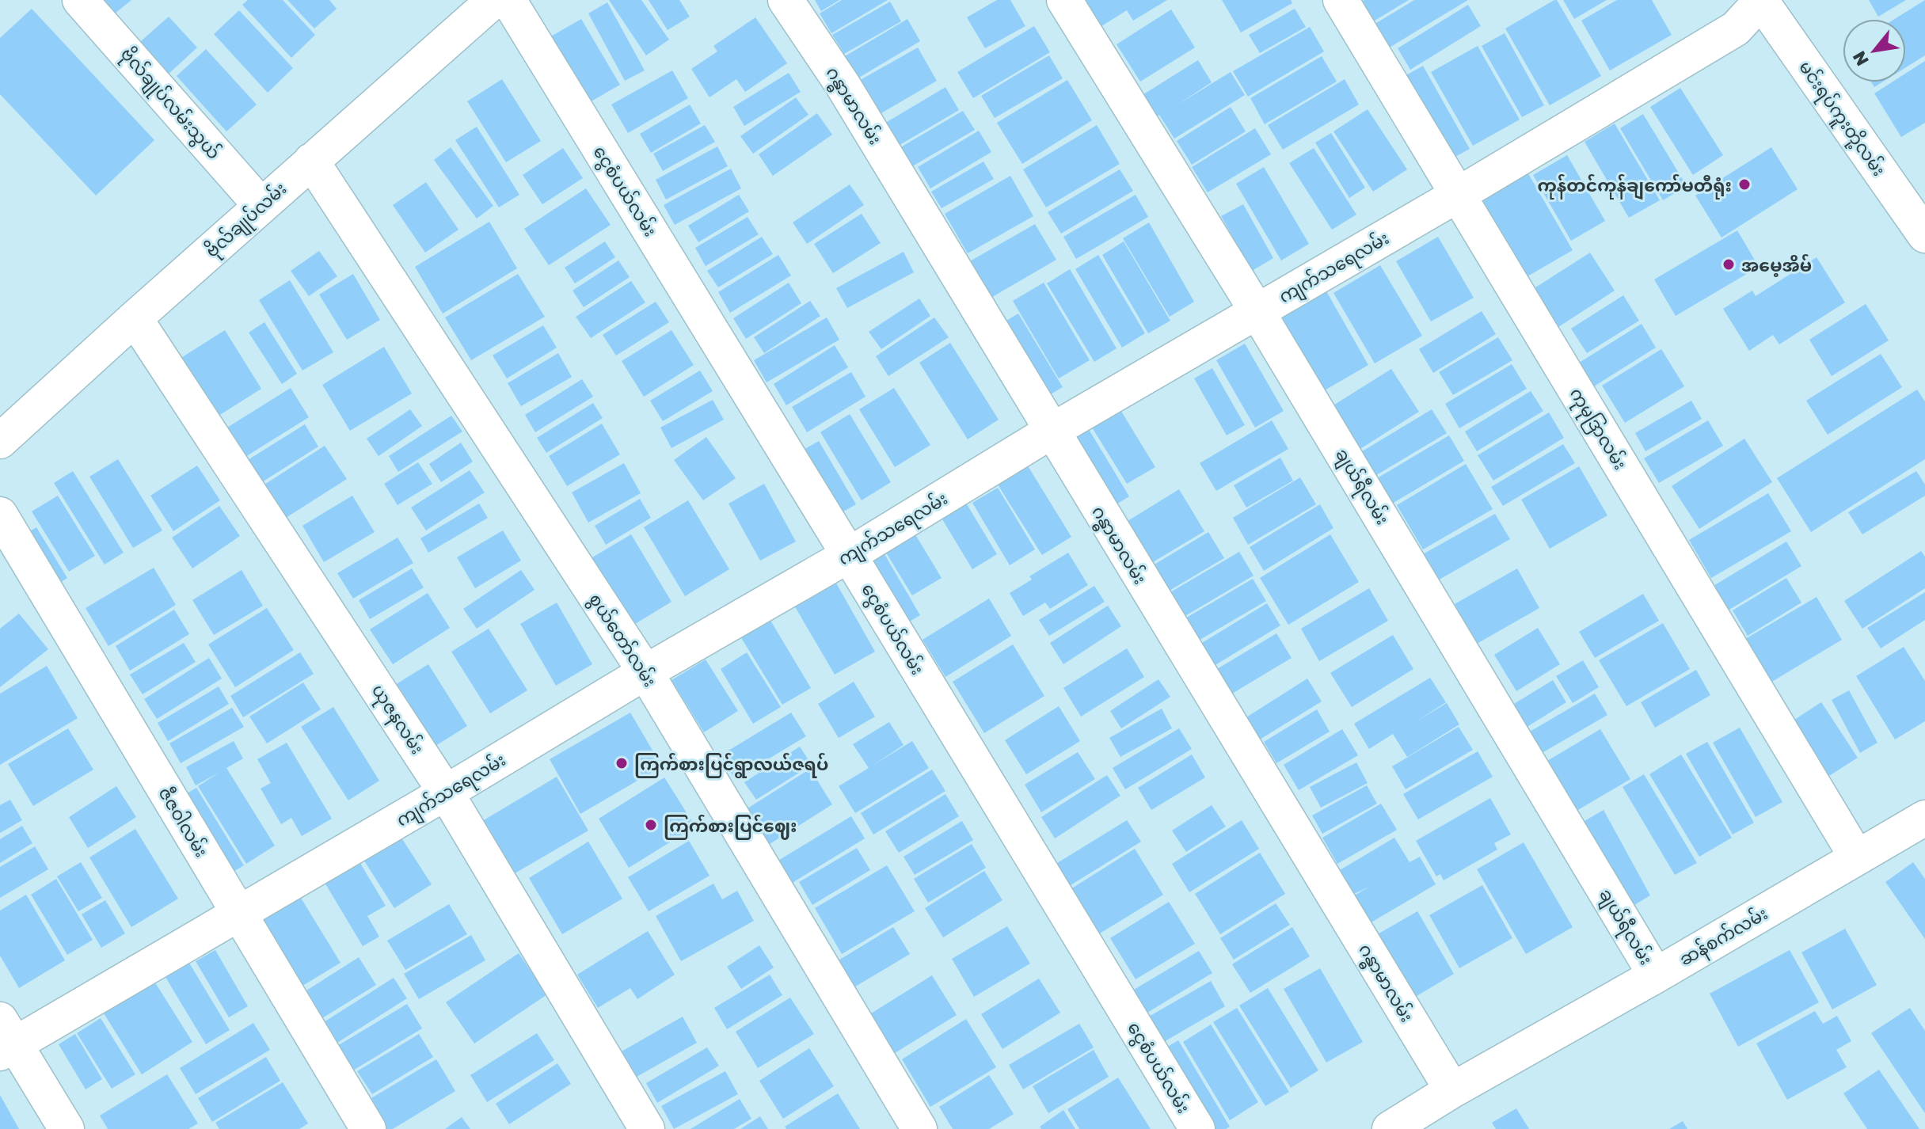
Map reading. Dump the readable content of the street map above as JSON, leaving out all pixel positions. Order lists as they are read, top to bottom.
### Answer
{
  "streets": {
    "street": [
      "ဗိုလ်ချုပ်လမ်းသွယ်",
      "ဂန္ဓာမာလမ်း",
      "မင်းရပ်ကူးတို့လမ်း",
      "ငွေစံပယ်လမ်း",
      "ဗိုလ်ချုပ်လမ်း",
      "ကျက်သရေလမ်း",
      "ကုမုဒြာလမ်း",
      "ချယ်ရီလမ်း",
      "စွယ်တော်လမ်း",
      "ယုဇနလမ်း",
      "ဇီဇဝါလမ်း",
      "ဆန်စက်လမ်း"
    ]
  },
  "crossings": [
    ["ဗိုလ်ချုပ်လမ်းသွယ်", "ဗိုလ်ချုပ်လမ်း"],
    ["ဂန္ဓာမာလမ်း", "ကျက်သရေလမ်း"],
    ["ဂန္ဓာမာလမ်း", "ဆန်စက်လမ်း"],
    ["မင်းရပ်ကူးတို့လမ်း", "ကျက်သရေလမ်း"],
    ["ငွေစံပယ်လမ်း", "ကျက်သရေလမ်း"],
    ["ဗိုလ်ချုပ်လမ်း", "စွယ်တော်လမ်း"],
    ["ဗိုလ်ချုပ်လမ်း", "ယုဇနလမ်း"],
    ["ကျက်သရေလမ်း", "ကုမုဒြာလမ်း"],
    ["ကျက်သရေလမ်း", "ချယ်ရီလမ်း"],
    ["ကျက်သရေလမ်း", "စွယ်တော်လမ်း"],
    ["ကျက်သရေလမ်း", "ယုဇနလမ်း"],
    ["ကျက်သရေလမ်း", "ဇီဇဝါလမ်း"],
    ["ကုမုဒြာလမ်း", "ဆန်စက်လမ်း"],
    ["ချယ်ရီလမ်း", "ဆန်စက်လမ်း"]
  ],
  "places": [
    "ကုန်တင်ကုန်ချကော်မတီရုံး",
    "အမေ့အိမ်",
    "ကြက်စားပြင်ရွာလယ်ဇရပ်",
    "ကြက်စားပြင်ဈေး"
  ],
  "north": "bottom left"
}
